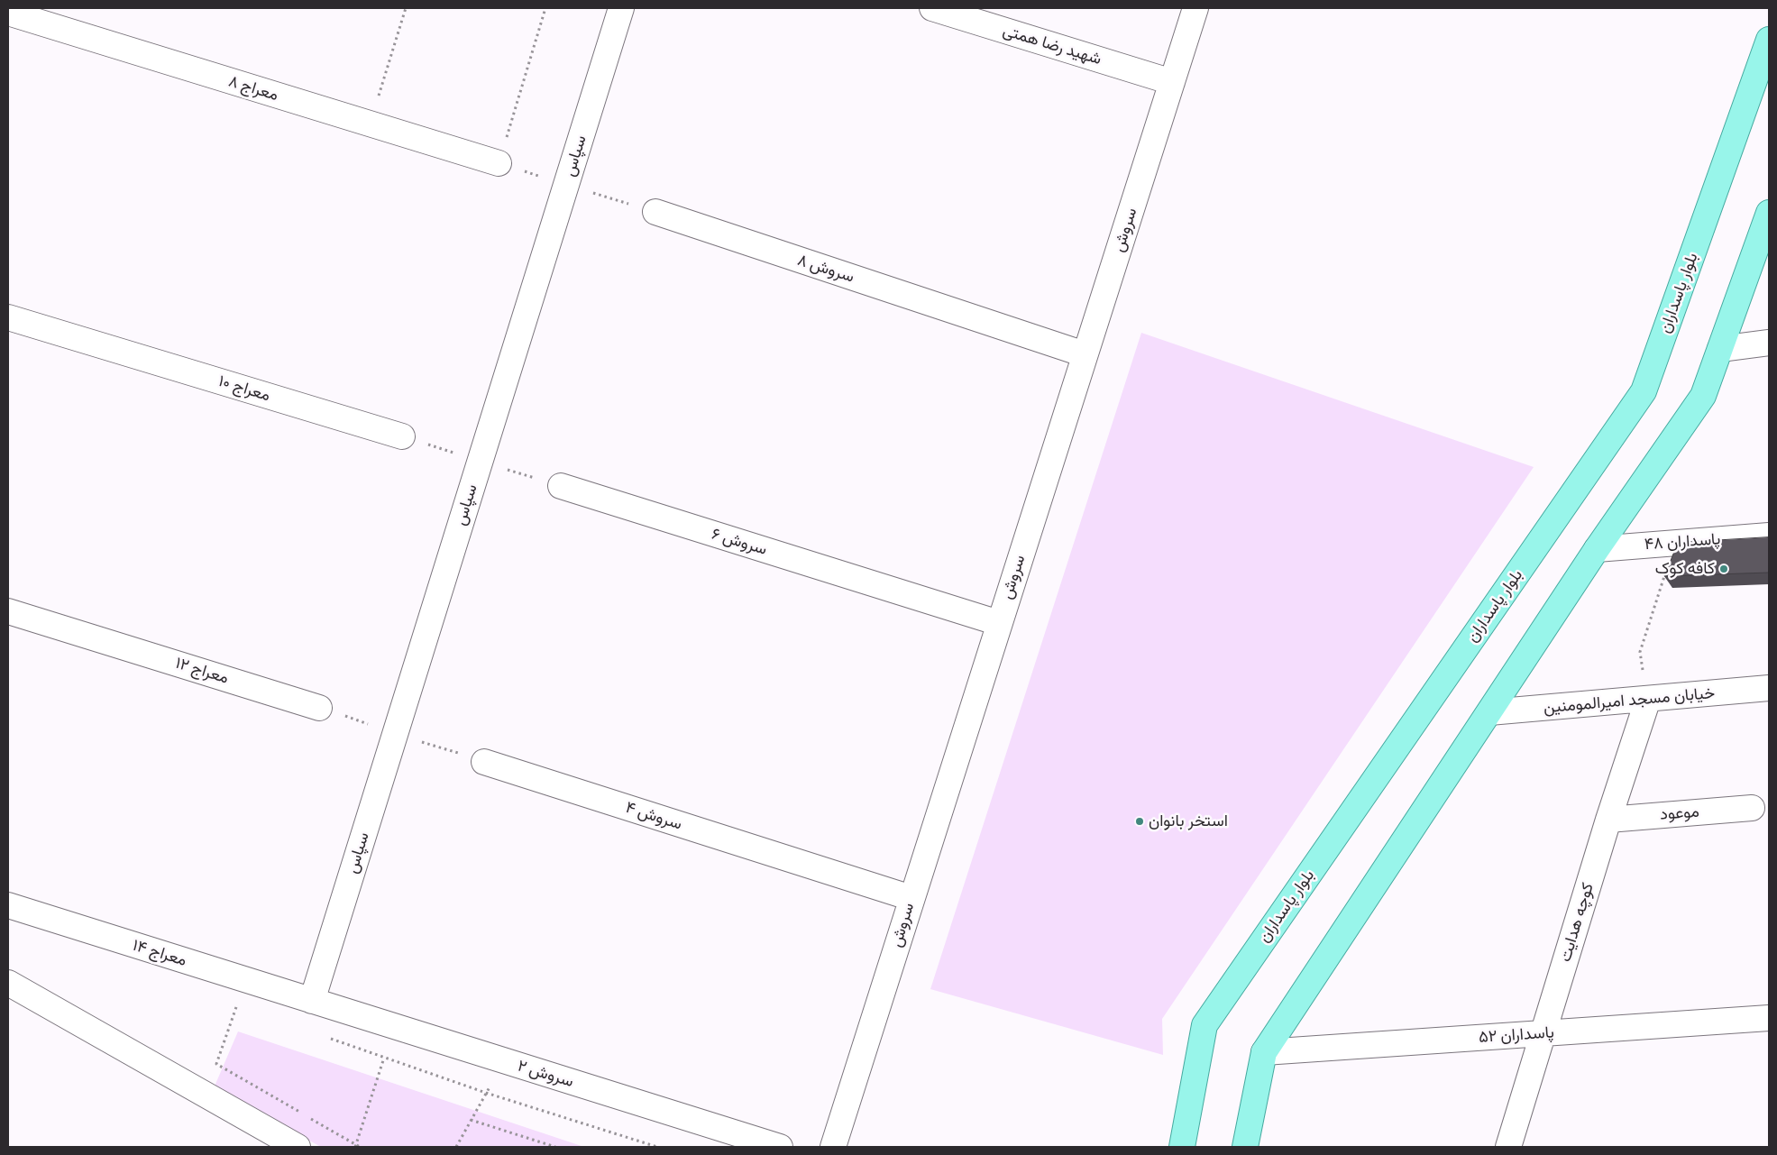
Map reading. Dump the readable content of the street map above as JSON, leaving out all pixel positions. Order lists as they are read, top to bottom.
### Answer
{
  "streets": {
    "main road": ["بلوار پاسداران"],
    "street": [
      "شهید رضا همتی",
      "معراج ۸",
      "سپاس",
      "سروش",
      "سروش ۸",
      "معراج ۱۰",
      "سروش ۶",
      "پاسداران ۴۸",
      "معراج ۱۲",
      "خیابان مسجد امیرالمومنین",
      "موعود",
      "سروش ۴",
      "کوچه هدایت",
      "معراج ۱۴",
      "پاسداران ۵۲",
      "سروش ۲"
    ]
  },
  "crossings": [
    ["شهید رضا همتی", "سروش"],
    ["سپاس", "معراج ۱۴"],
    ["سپاس", "سروش ۲"],
    ["سروش", "سروش ۸"],
    ["سروش", "سروش ۶"],
    ["سروش", "سروش ۴"],
    ["خیابان مسجد امیرالمومنین", "کوچه هدایت"],
    ["موعود", "کوچه هدایت"],
    ["کوچه هدایت", "پاسداران ۵۲"],
    ["معراج ۱۴", "سروش ۲"]
  ],
  "places": ["کافه کوک", "استخر بانوان"]
}
